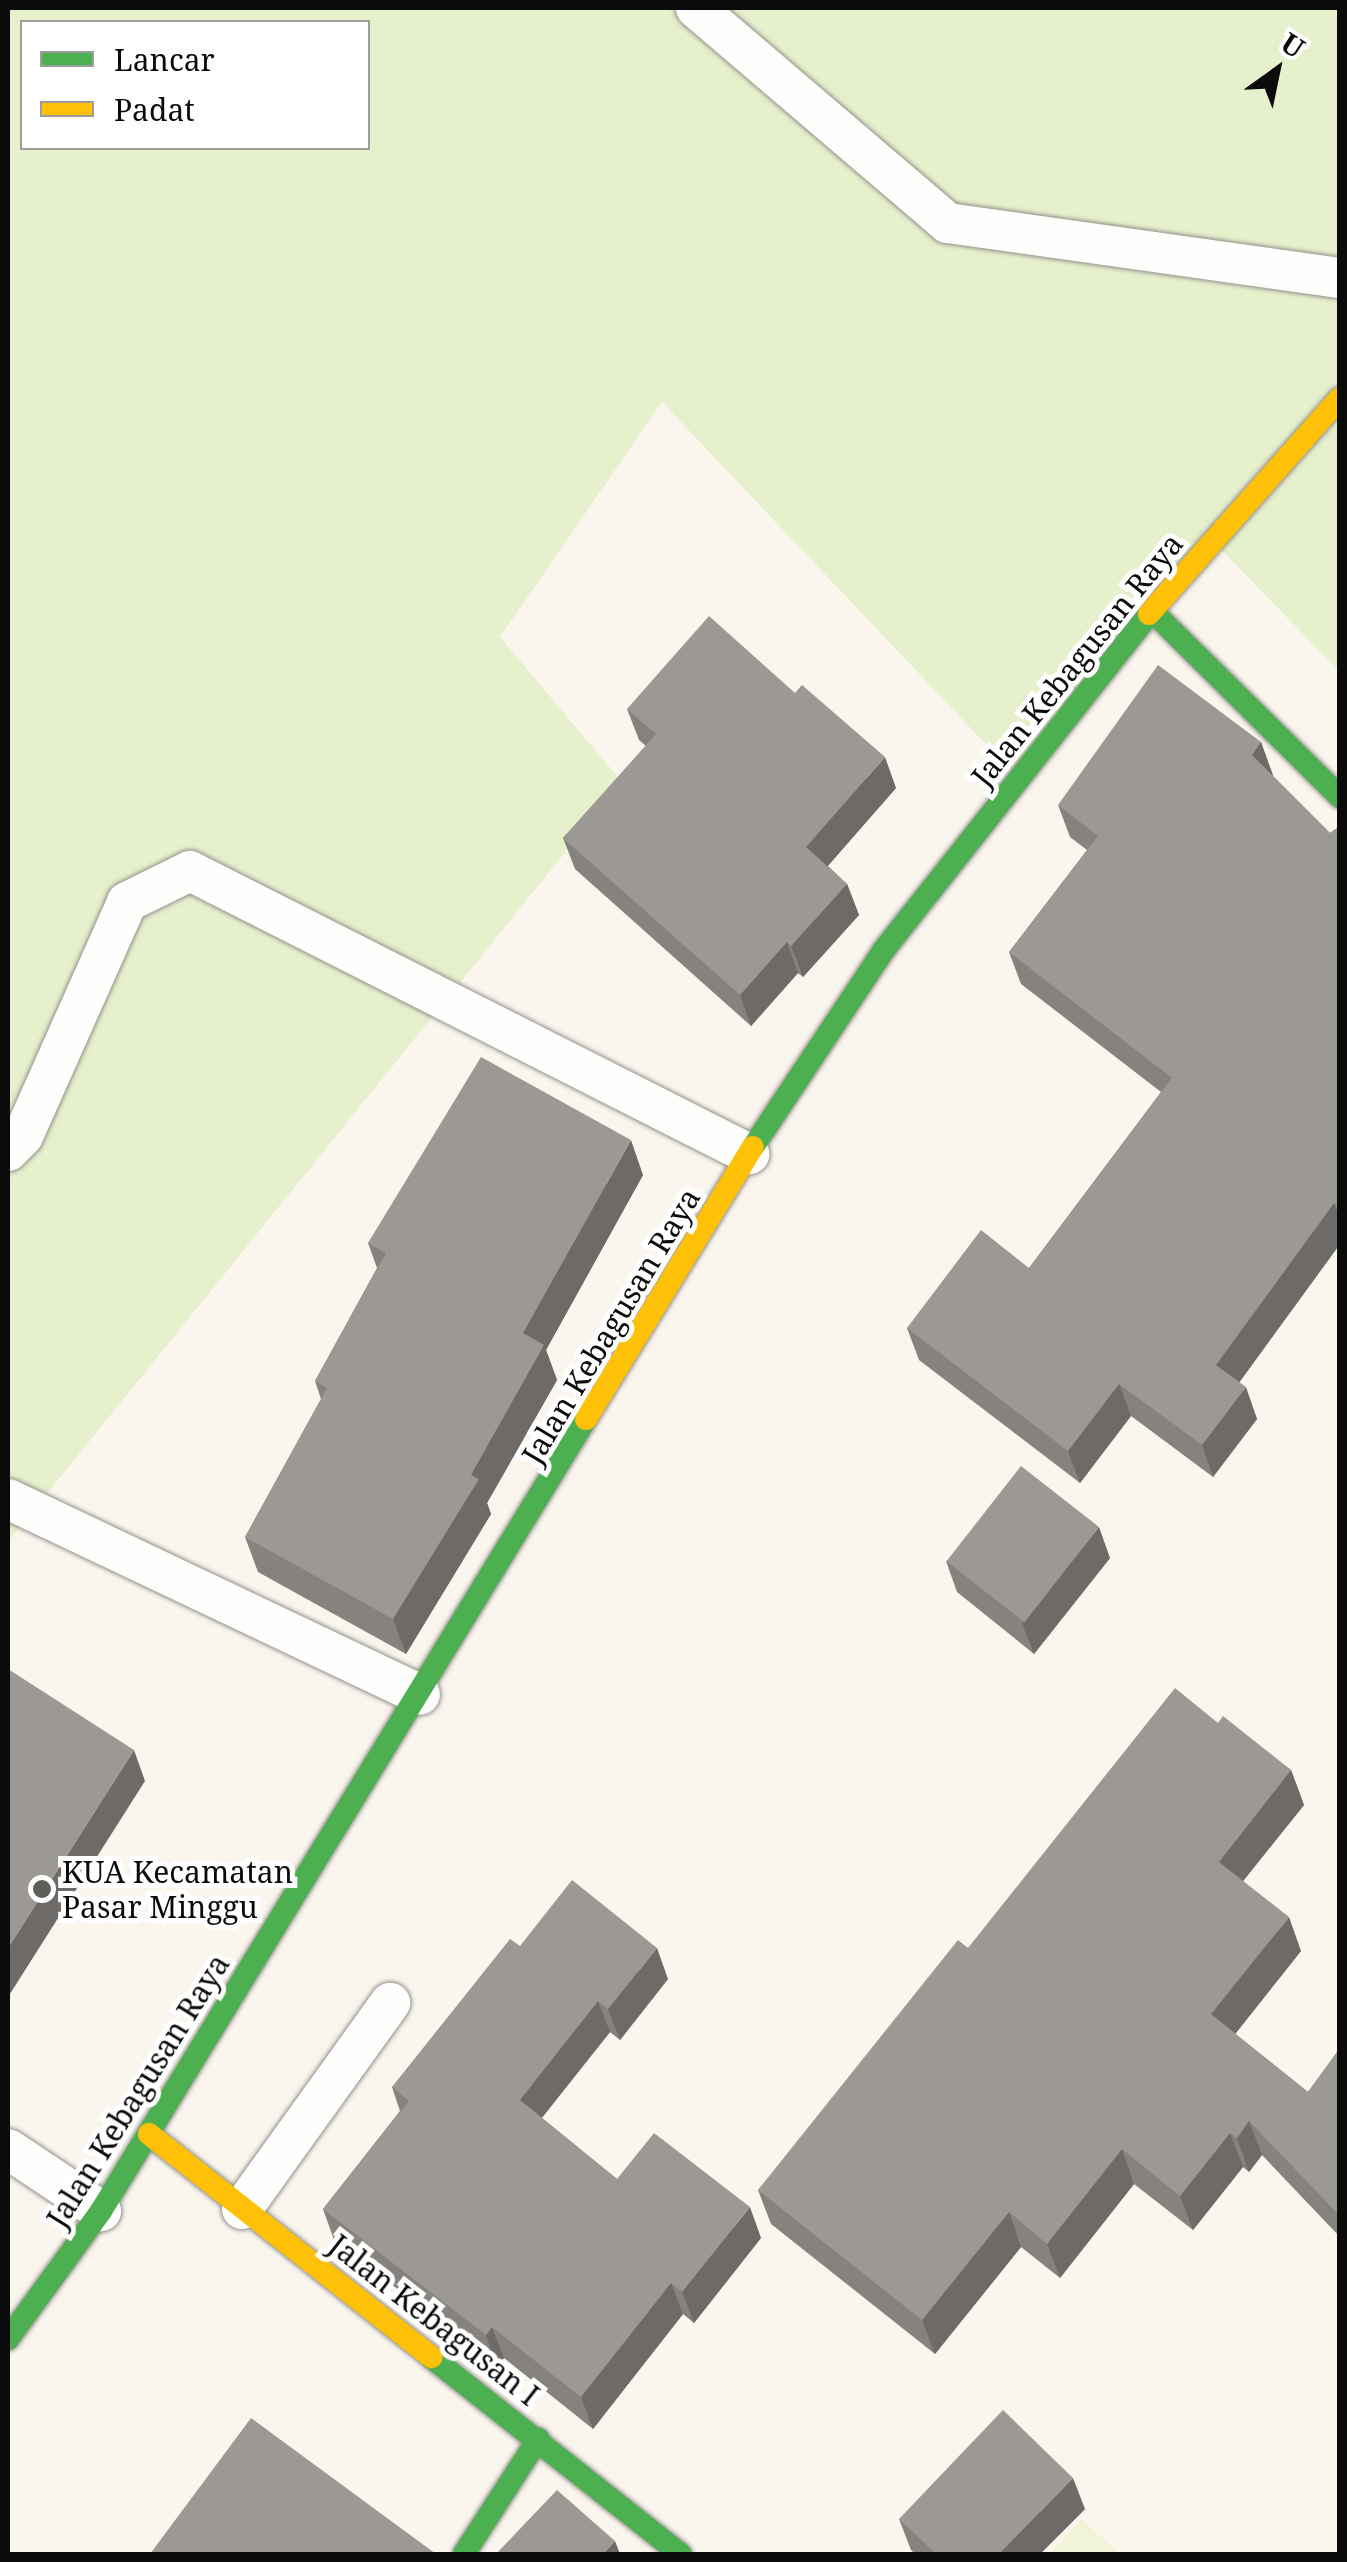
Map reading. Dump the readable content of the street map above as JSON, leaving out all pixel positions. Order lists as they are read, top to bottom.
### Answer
{
  "streets": {
    "main road": ["Jalan Kebagusan Raya", "Jalan Kebagusan I"]
  },
  "crossings": [
    ["Jalan Kebagusan Raya", "Jalan Kebagusan I"]
  ],
  "places": ["KUA Kecamatan Pasar Minggu"],
  "legend": ["Lancar", "Padat"],
  "north": "top right"
}
